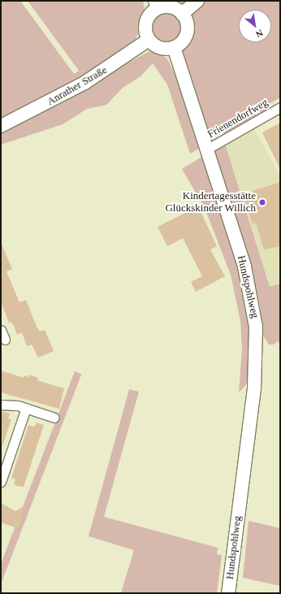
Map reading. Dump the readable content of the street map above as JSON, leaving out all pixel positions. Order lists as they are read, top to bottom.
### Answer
{
  "streets": {
    "street": ["Anrather Straße", "Frienendorfweg", "Hundspohlweg"]
  },
  "crossings": [
    ["Anrather Straße", "Hundspohlweg"],
    ["Frienendorfweg", "Hundspohlweg"]
  ],
  "places": ["Kindertagesstätte Glückskinder Willich"],
  "north": "bottom right"
}
